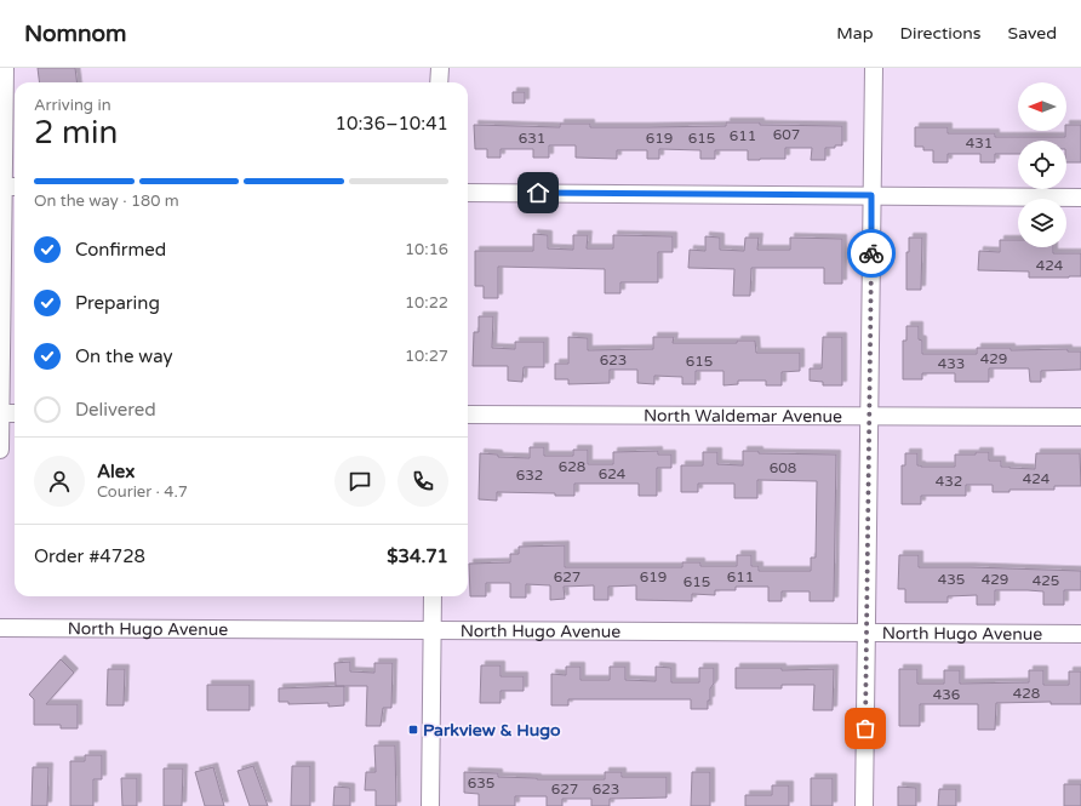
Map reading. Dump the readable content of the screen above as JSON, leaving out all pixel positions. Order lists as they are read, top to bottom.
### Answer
{
  "streets": {
    "street": ["North Waldemar Avenue", "North Hugo Avenue"]
  },
  "places": {
    "transit": ["Parkview & Hugo"]
  },
  "house_numbers": [
    "607",
    "611",
    "631",
    "619",
    "615",
    "431",
    "424",
    "429",
    "623",
    "615",
    "433",
    "628",
    "608",
    "624",
    "632",
    "424",
    "432",
    "627",
    "619",
    "611",
    "435",
    "429",
    "425",
    "615",
    "428",
    "436",
    "635",
    "627",
    "623"
  ],
  "north": "left",
  "page": {
    "header": "Nomnom",
    "nav": ["Map", "Directions", "Saved"],
    "heading": ["2 min", "Arriving in", "10:36–10:41"],
    "panel": [
      "Alex",
      "Courier · 4.7",
      "Order #4728",
      "$34.71"
    ],
    "bar": "On the way · 180 m",
    "list": [
      ["Confirmed", "10:16"],
      ["Preparing", "10:22"],
      ["On the way", "10:27"],
      "Delivered"
    ]
  }
}
